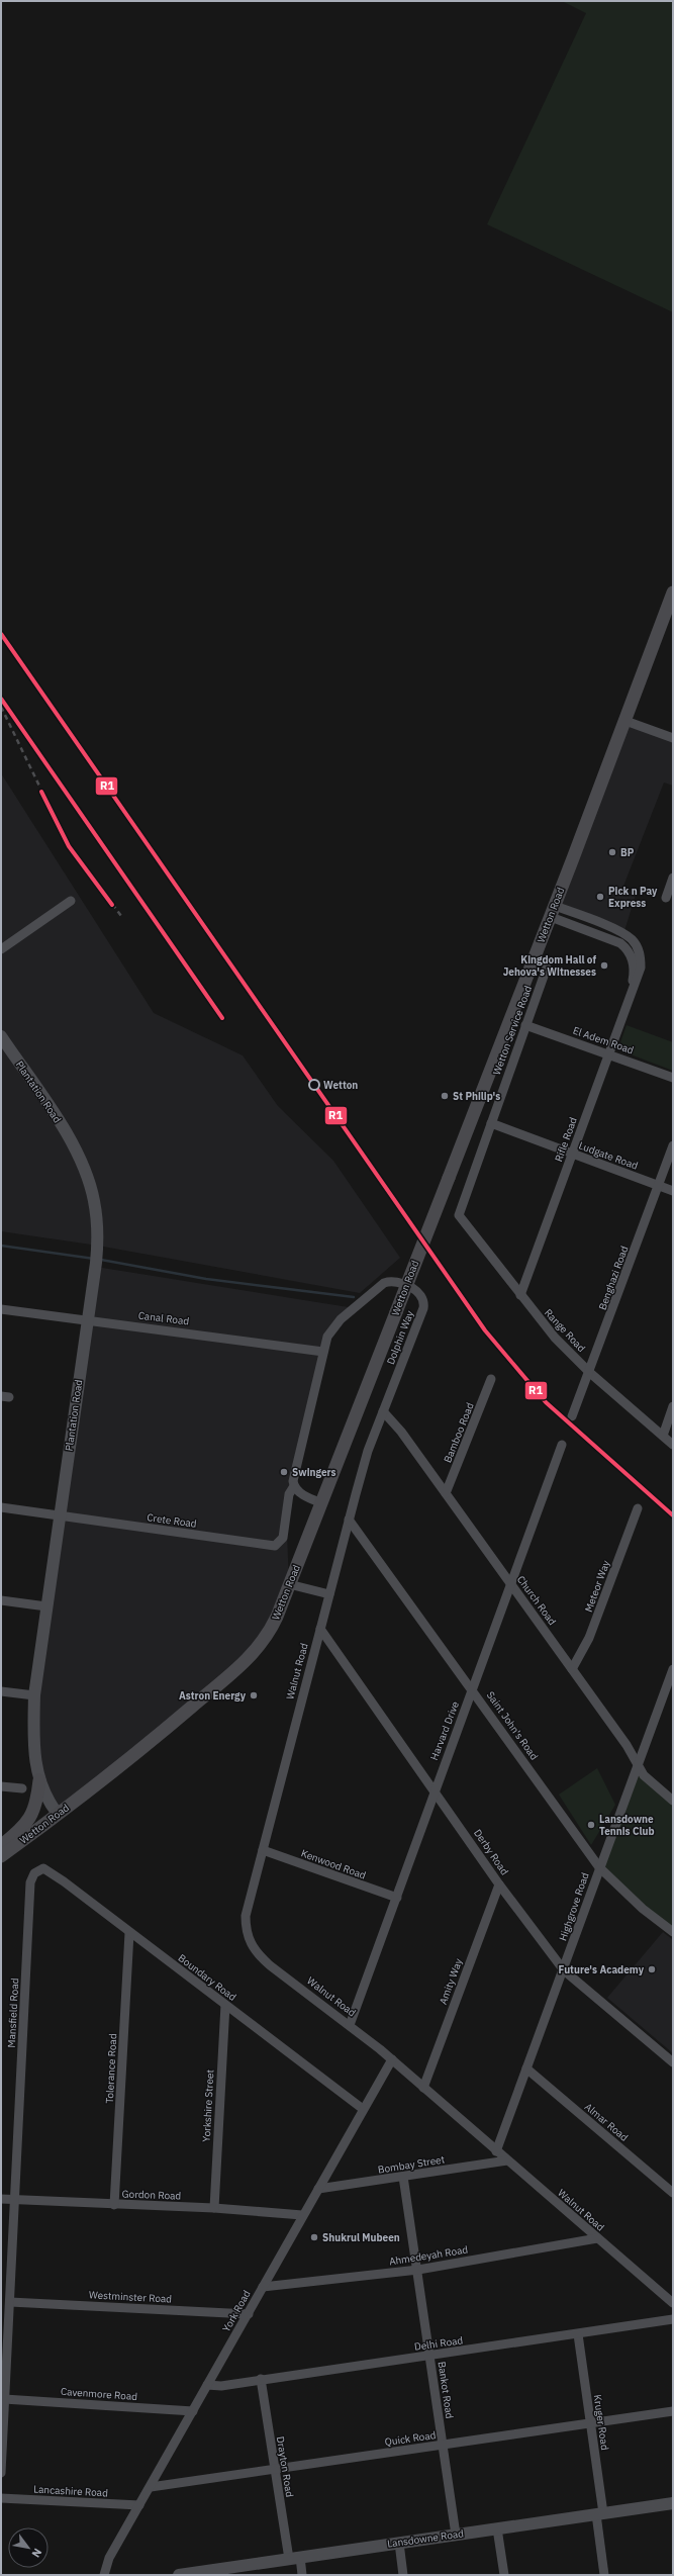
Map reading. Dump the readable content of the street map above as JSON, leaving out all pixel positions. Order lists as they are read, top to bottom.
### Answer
{
  "streets": {
    "main road": ["Wetton Road"],
    "street": [
      "Wetton Service Road",
      "El Adem Road",
      "Plantation Road",
      "Rifle Road",
      "Ludgate Road",
      "Benghazi Road",
      "Canal Road",
      "Range Road",
      "Dolphin Way",
      "Bamboo Road",
      "Crete Road",
      "Meteor Way",
      "Church Road",
      "Walnut Road",
      "Saint John's Road",
      "Harvard Drive",
      "Derby Road",
      "Kenwood Road",
      "Highgrove Road",
      "Boundary Road",
      "Amity Way",
      "Mansfield Road",
      "Tolerance Road",
      "Yorkshire Street",
      "Almar Road",
      "Bombay Street",
      "Gordon Road",
      "Ahmedeyah Road",
      "Westminster Road",
      "York Road",
      "Delhi Road",
      "Bankot Road",
      "Cavenmore Road",
      "Kruger Road",
      "Quick Road",
      "Drayton Road",
      "Lancashire Road",
      "Lansdowne Road"
    ]
  },
  "crossings": [
    ["Wetton Road", "Plantation Road"],
    ["Wetton Road", "Rifle Road"],
    ["Wetton Service Road", "El Adem Road"],
    ["Wetton Service Road", "Ludgate Road"],
    ["Wetton Service Road", "Range Road"],
    ["El Adem Road", "Rifle Road"],
    ["Plantation Road", "Canal Road"],
    ["Plantation Road", "Crete Road"],
    ["Rifle Road", "Ludgate Road"],
    ["Rifle Road", "Range Road"],
    ["Ludgate Road", "Benghazi Road"],
    ["Benghazi Road", "Range Road"],
    ["Canal Road", "Dolphin Way"],
    ["Dolphin Way", "Crete Road"],
    ["Dolphin Way", "Church Road"],
    ["Dolphin Way", "Walnut Road"],
    ["Dolphin Way", "Saint John's Road"],
    ["Bamboo Road", "Church Road"],
    ["Meteor Way", "Church Road"],
    ["Church Road", "Harvard Drive"],
    ["Church Road", "Highgrove Road"],
    ["Walnut Road", "Harvard Drive"],
    ["Walnut Road", "Derby Road"],
    ["Walnut Road", "Kenwood Road"],
    ["Walnut Road", "Highgrove Road"],
    ["Walnut Road", "Amity Way"],
    ["Walnut Road", "Bombay Street"],
    ["Walnut Road", "Ahmedeyah Road"],
    ["Walnut Road", "York Road"],
    ["Saint John's Road", "Harvard Drive"],
    ["Saint John's Road", "Highgrove Road"],
    ["Harvard Drive", "Derby Road"],
    ["Harvard Drive", "Kenwood Road"],
    ["Derby Road", "Highgrove Road"],
    ["Derby Road", "Amity Way"],
    ["Highgrove Road", "Almar Road"],
    ["Boundary Road", "Mansfield Road"],
    ["Boundary Road", "Tolerance Road"],
    ["Boundary Road", "Yorkshire Street"],
    ["Boundary Road", "York Road"],
    ["Mansfield Road", "Gordon Road"],
    ["Mansfield Road", "Westminster Road"],
    ["Mansfield Road", "Cavenmore Road"],
    ["Tolerance Road", "Gordon Road"],
    ["Yorkshire Street", "Gordon Road"],
    ["Bombay Street", "York Road"],
    ["Bombay Street", "Bankot Road"],
    ["Gordon Road", "York Road"],
    ["Ahmedeyah Road", "York Road"],
    ["Ahmedeyah Road", "Bankot Road"],
    ["Westminster Road", "York Road"],
    ["York Road", "Delhi Road"],
    ["York Road", "Cavenmore Road"],
    ["York Road", "Quick Road"],
    ["York Road", "Lancashire Road"],
    ["Delhi Road", "Bankot Road"],
    ["Delhi Road", "Kruger Road"],
    ["Delhi Road", "Drayton Road"],
    ["Bankot Road", "Quick Road"],
    ["Bankot Road", "Lansdowne Road"],
    ["Kruger Road", "Quick Road"],
    ["Kruger Road", "Lansdowne Road"],
    ["Quick Road", "Drayton Road"],
    ["Drayton Road", "Lansdowne Road"]
  ],
  "places": [
    "BP",
    "Pick n Pay Express",
    "Kingdom Hall of Jehova's Witnesses",
    "Wetton",
    "St Philip's",
    "Swingers",
    "Astron Energy",
    "Lansdowne Tennis Club",
    "Future's Academy",
    "Shukrul Mubeen"
  ],
  "lines": ["transit line R1"],
  "north": "bottom right"
}
